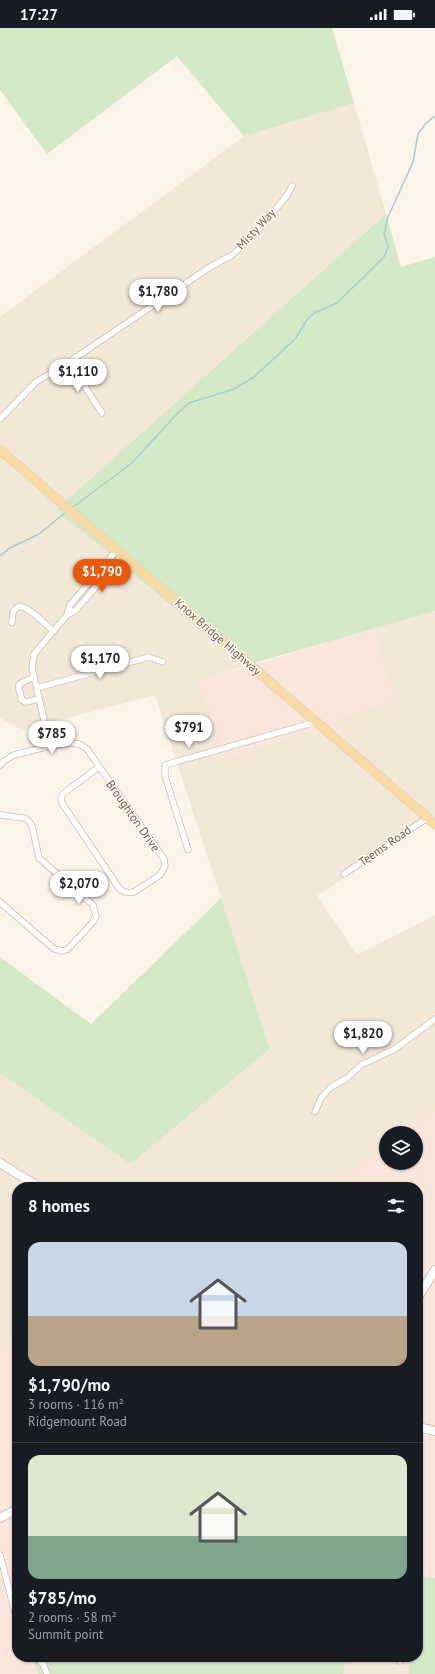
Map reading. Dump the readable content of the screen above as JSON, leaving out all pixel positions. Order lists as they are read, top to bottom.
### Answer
{
  "streets": {
    "main road": ["Knox Bridge Highway"],
    "street": ["Misty Way", "Broughton Drive", "Teems Road"]
  },
  "crossings": [
    ["Knox Bridge Highway", "Teems Road"]
  ],
  "page": {
    "status": "17:27",
    "price": [
      "$1,780",
      "$1,110",
      "$1,790",
      "$1,170",
      "$791",
      "$785",
      "$2,070",
      "$1,820"
    ],
    "heading": "8 homes",
    "list": [
      {
        "name": "$1,790/mo",
        "note": "3 rooms · 116 m² · Ridgemount Road"
      },
      {
        "name": "$785/mo",
        "note": "2 rooms · 58 m² · Summit point"
      }
    ]
  }
}
